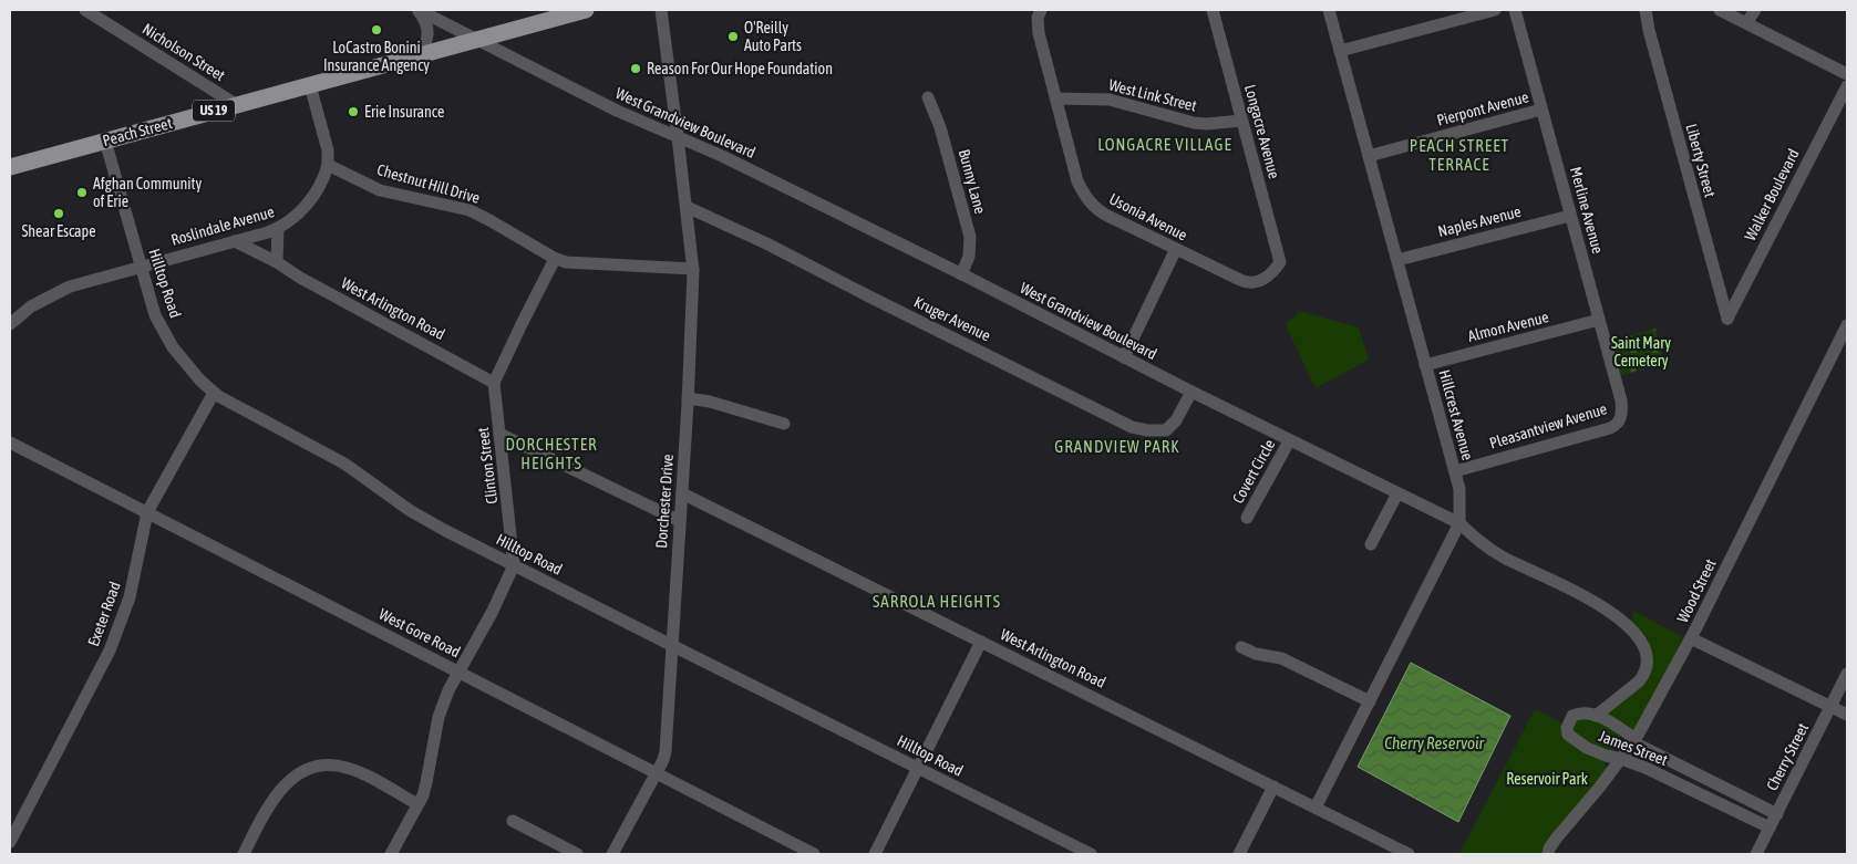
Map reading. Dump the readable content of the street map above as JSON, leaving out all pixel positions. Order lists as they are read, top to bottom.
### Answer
{
  "streets": {
    "main road": ["US 19", "Peach Street"],
    "street": [
      "Nicholson Street",
      "West Link Street",
      "Pierpont Avenue",
      "West Grandview Boulevard",
      "Longacre Avenue",
      "Liberty Street",
      "Bunny Lane",
      "Chestnut Hill Drive",
      "Walker Boulevard",
      "Merline Avenue",
      "Usonia Avenue",
      "Naples Avenue",
      "Roslindale Avenue",
      "Hilltop Road",
      "West Arlington Road",
      "Kruger Avenue",
      "Almon Avenue",
      "Hillcrest Avenue",
      "Pleasantview Avenue",
      "Clinton Street",
      "Covert Circle",
      "Dorchester Drive",
      "Wood Street",
      "Exeter Road",
      "West Gore Road",
      "James Street",
      "Cherry Street"
    ]
  },
  "crossings": [
    ["Nicholson Street", "Peach Street"],
    ["West Link Street", "Longacre Avenue"],
    ["West Link Street", "Usonia Avenue"],
    ["Pierpont Avenue", "Merline Avenue"],
    ["Pierpont Avenue", "Hillcrest Avenue"],
    ["West Grandview Boulevard", "Peach Street"],
    ["West Grandview Boulevard", "Bunny Lane"],
    ["West Grandview Boulevard", "Kruger Avenue"],
    ["West Grandview Boulevard", "Hillcrest Avenue"],
    ["West Grandview Boulevard", "Covert Circle"],
    ["West Grandview Boulevard", "Dorchester Drive"],
    ["West Grandview Boulevard", "James Street"],
    ["Peach Street", "Hilltop Road"],
    ["Longacre Avenue", "Usonia Avenue"],
    ["Liberty Street", "Walker Boulevard"],
    ["Chestnut Hill Drive", "Roslindale Avenue"],
    ["Chestnut Hill Drive", "Dorchester Drive"],
    ["Merline Avenue", "Naples Avenue"],
    ["Merline Avenue", "Almon Avenue"],
    ["Merline Avenue", "Pleasantview Avenue"],
    ["Naples Avenue", "Hillcrest Avenue"],
    ["Roslindale Avenue", "Hilltop Road"],
    ["Roslindale Avenue", "West Arlington Road"],
    ["Hilltop Road", "Clinton Street"],
    ["Hilltop Road", "Dorchester Drive"],
    ["Hilltop Road", "Exeter Road"],
    ["West Arlington Road", "Hillcrest Avenue"],
    ["West Arlington Road", "Clinton Street"],
    ["West Arlington Road", "Dorchester Drive"],
    ["Kruger Avenue", "Dorchester Drive"],
    ["Almon Avenue", "Hillcrest Avenue"],
    ["Hillcrest Avenue", "Pleasantview Avenue"],
    ["Dorchester Drive", "West Gore Road"],
    ["Wood Street", "James Street"],
    ["Exeter Road", "West Gore Road"],
    ["James Street", "Cherry Street"]
  ],
  "districts": [
    "LONGACRE VILLAGE",
    "PEACH STREET TERRACE",
    "DORCHESTER HEIGHTS",
    "GRANDVIEW PARK",
    "SARROLA HEIGHTS"
  ],
  "water": ["Cherry Reservoir"],
  "parks": ["Saint Mary Cemetery", "Reservoir Park"],
  "places": [
    "LoCastro Bonini Insurance Angency",
    "O'Reilly Auto Parts",
    "Reason For Our Hope Foundation",
    "Erie Insurance",
    "Afghan Community of Erie",
    "Shear Escape"
  ]
}
